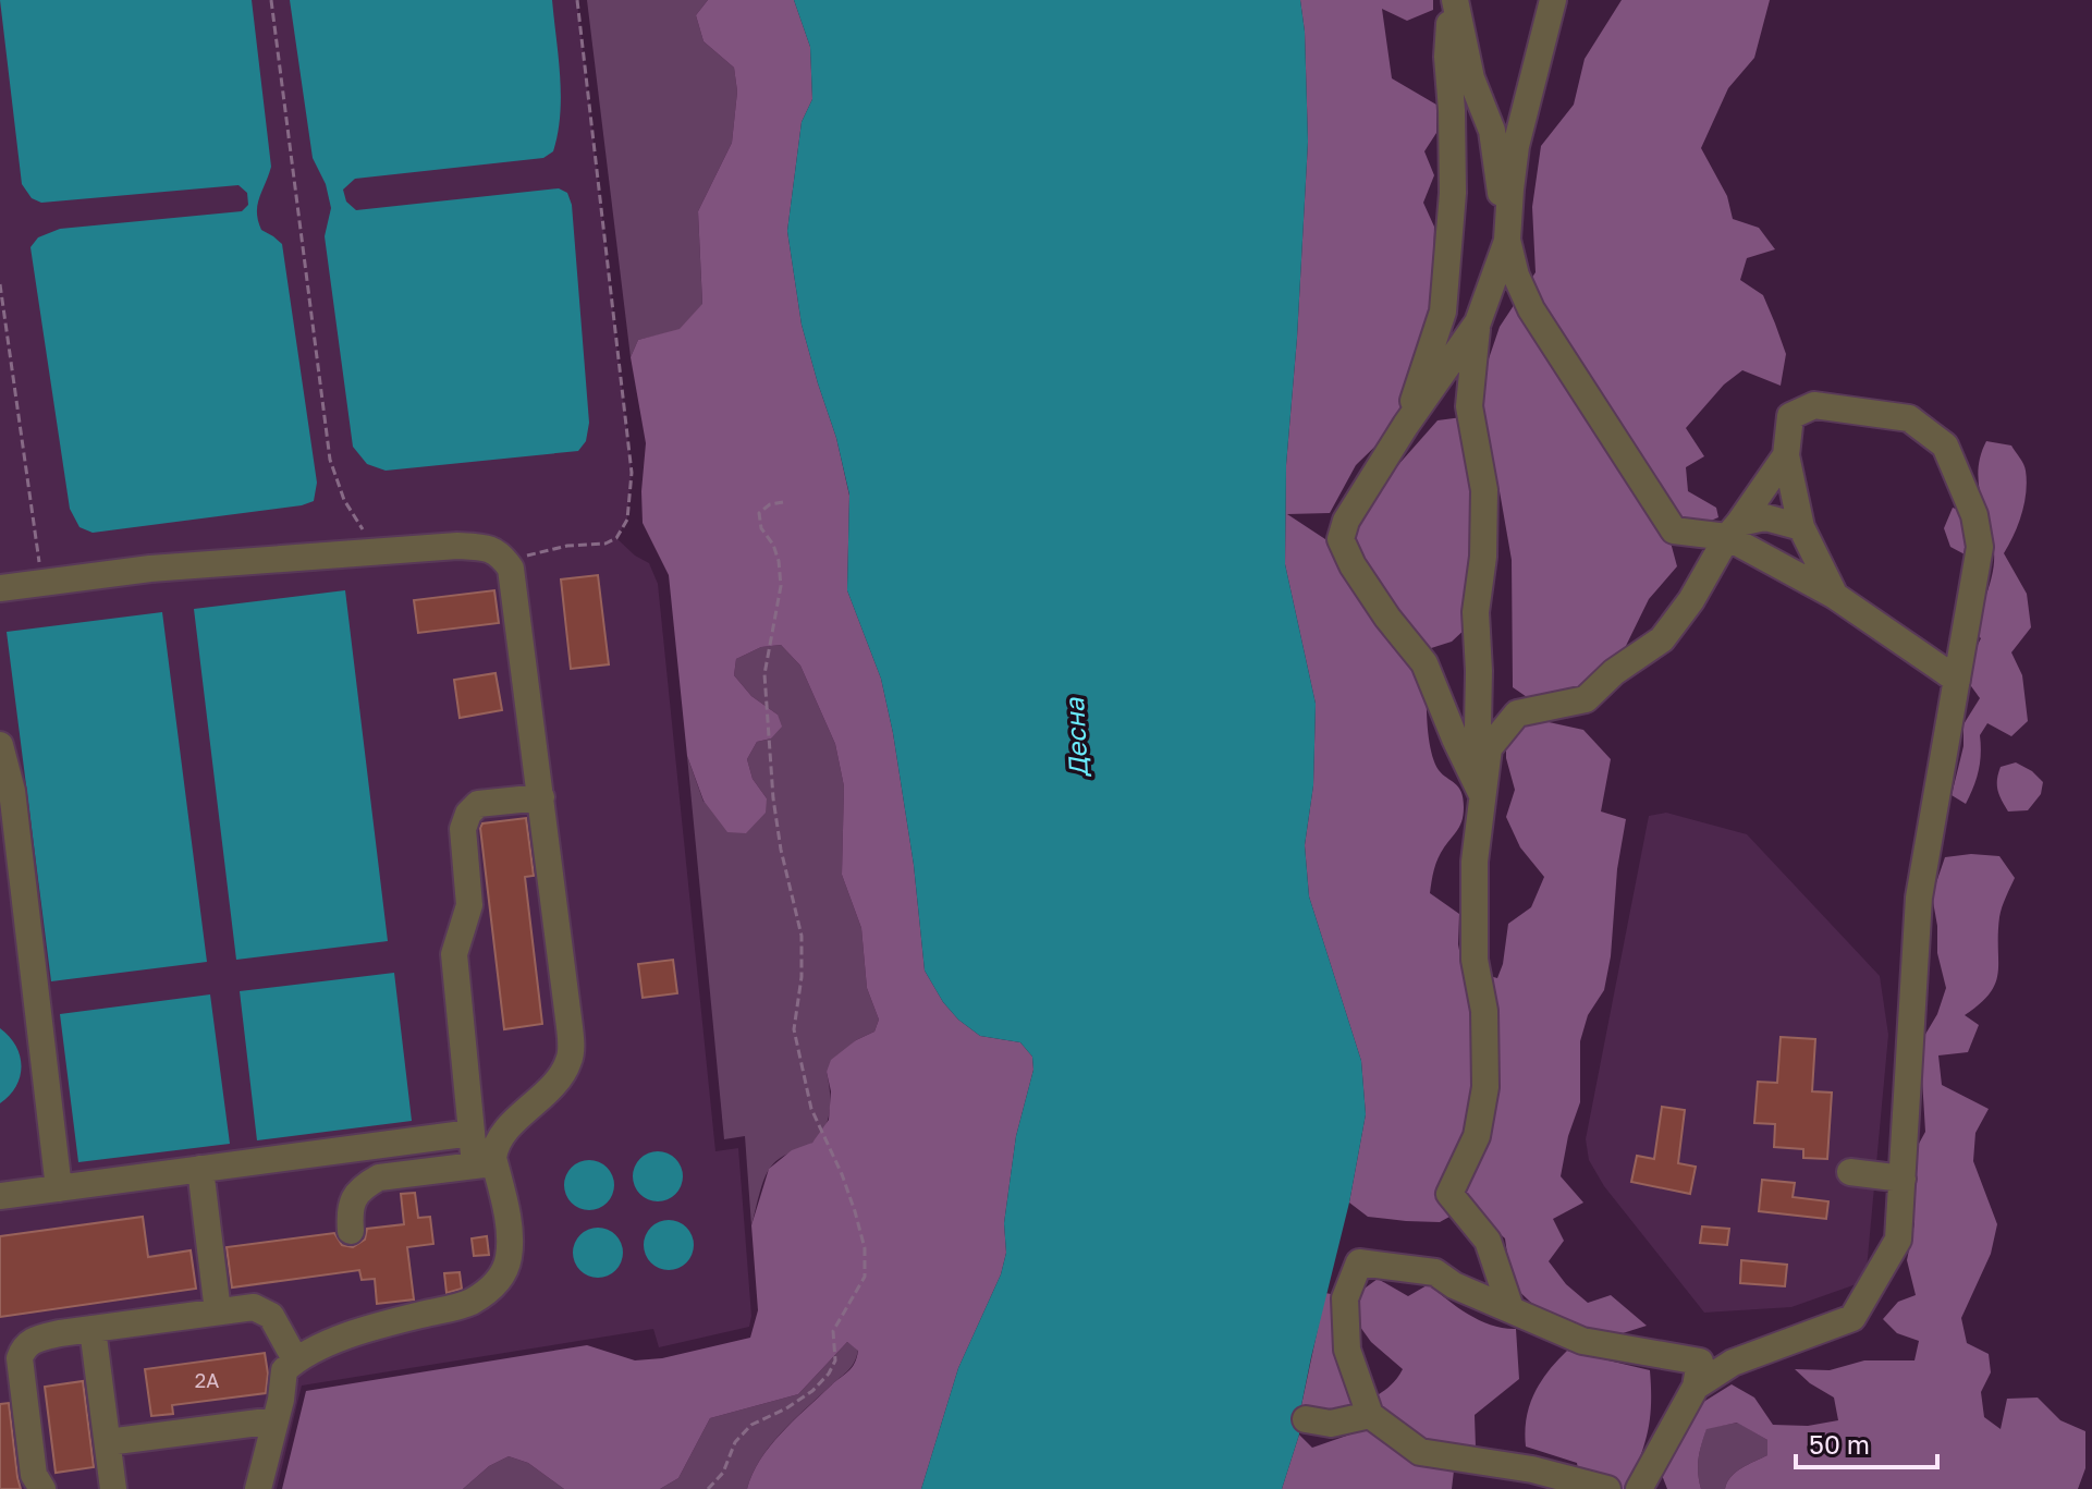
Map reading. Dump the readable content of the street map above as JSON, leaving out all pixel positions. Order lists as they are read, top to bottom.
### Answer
{
  "water": ["Десна"],
  "house_numbers": ["2А"],
  "scale_bar": "50 m"
}
